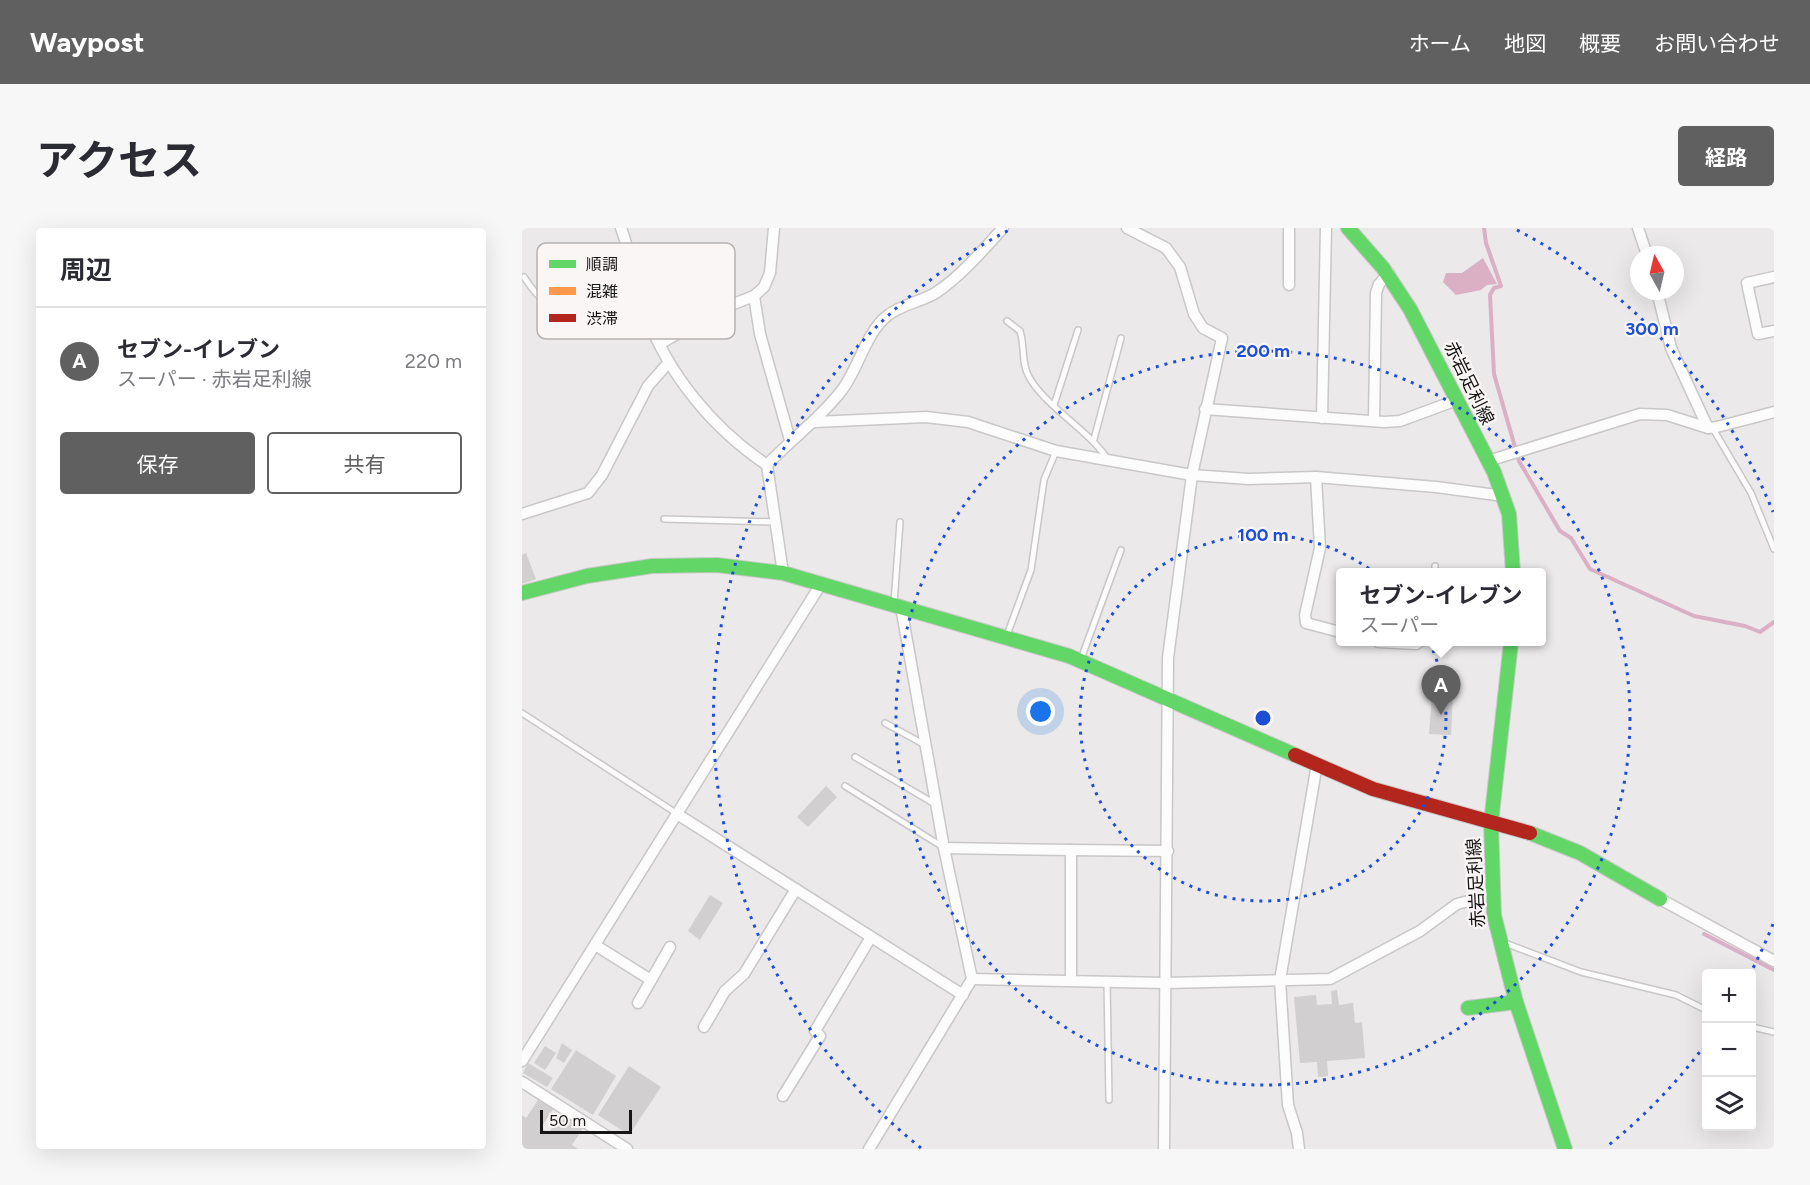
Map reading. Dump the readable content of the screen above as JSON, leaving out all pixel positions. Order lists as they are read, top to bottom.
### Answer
{
  "streets": {
    "street": ["赤岩足利線"]
  },
  "legend": ["順調", "混雑", "渋滞"],
  "scale_bar": "50 m",
  "north": "top",
  "page": {
    "header": "Waypost",
    "nav": [
      "ホーム",
      "地図",
      "概要",
      "お問い合わせ"
    ],
    "title": "アクセス",
    "buttons": [
      "経路",
      ["保存", "共有"]
    ],
    "heading": "周辺",
    "list": [
      {
        "mark": "A",
        "name": "セブン-イレブン",
        "note": "スーパー · 赤岩足利線",
        "value": "220 m"
      }
    ],
    "popup": ["セブン-イレブン", "スーパー"],
    "pins": "A",
    "map_buttons": ["+", "−"],
    "scale": "50 m"
  },
  "rings": ["300 m", "200 m", "100 m"]
}
